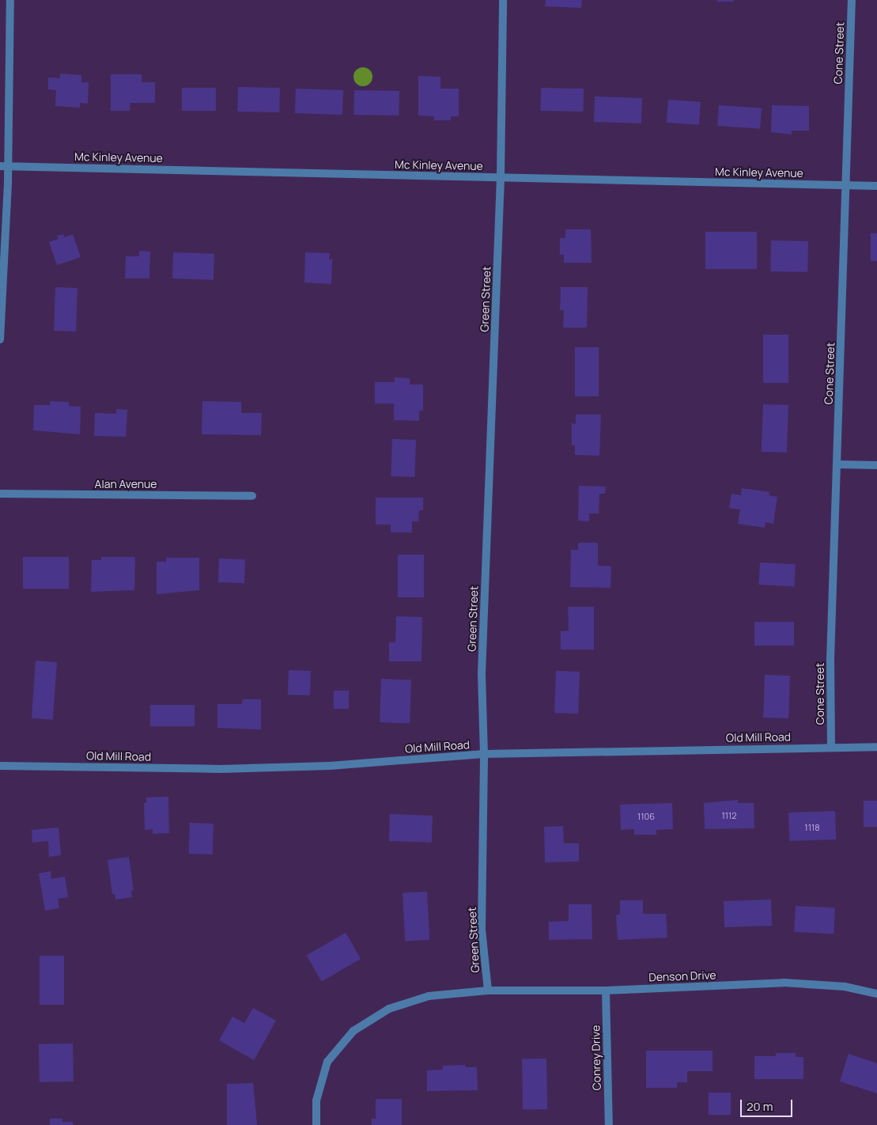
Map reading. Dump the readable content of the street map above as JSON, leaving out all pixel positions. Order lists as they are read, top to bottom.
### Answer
{
  "streets": {
    "street": [
      "Cone Street",
      "Mc Kinley Avenue",
      "Green Street",
      "Alan Avenue",
      "Old Mill Road",
      "Denson Drive",
      "Conrey Drive"
    ]
  },
  "crossings": [
    ["Cone Street", "Mc Kinley Avenue"],
    ["Cone Street", "Old Mill Road"],
    ["Mc Kinley Avenue", "Green Street"],
    ["Green Street", "Old Mill Road"],
    ["Green Street", "Denson Drive"],
    ["Denson Drive", "Conrey Drive"]
  ],
  "house_numbers": ["1112", "1106", "1118"],
  "scale_bar": "20 m"
}
